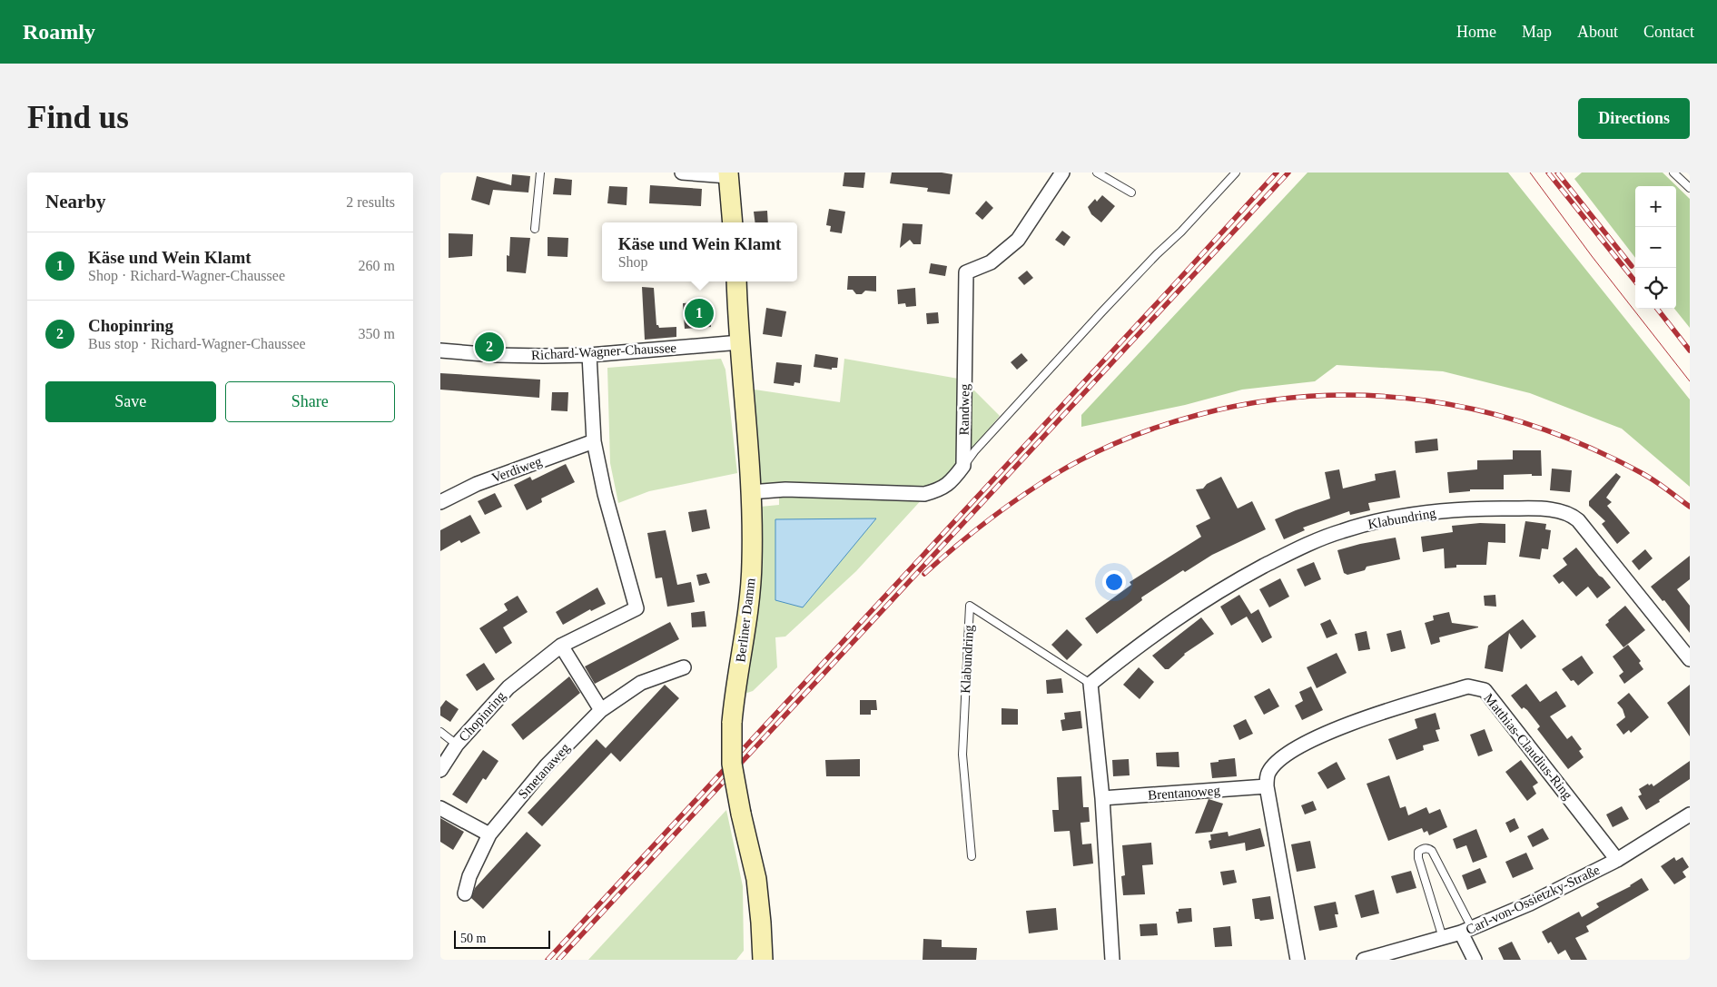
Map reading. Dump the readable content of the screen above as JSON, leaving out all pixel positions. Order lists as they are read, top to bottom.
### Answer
{
  "streets": {
    "main road": ["Berliner Damm"],
    "street": [
      "Richard-Wagner-Chaussee",
      "Randweg",
      "Verdiweg",
      "Klabundring",
      "Chopinring",
      "Matthias-Claudius-Ring",
      "Smetanaweg",
      "Brentanoweg",
      "Carl-von-Ossietzky-Straße"
    ]
  },
  "crossings": [
    ["Richard-Wagner-Chaussee", "Berliner Damm"],
    ["Richard-Wagner-Chaussee", "Chopinring"],
    ["Verdiweg", "Chopinring"],
    ["Matthias-Claudius-Ring", "Brentanoweg"],
    ["Matthias-Claudius-Ring", "Carl-von-Ossietzky-Straße"]
  ],
  "scale_bar": "50 m",
  "page": {
    "header": "Roamly",
    "nav": [
      "Home",
      "Map",
      "About",
      "Contact"
    ],
    "buttons": [
      "Directions",
      ["Save", "Share"]
    ],
    "title": "Find us",
    "heading": ["Nearby", "2 results"],
    "map_buttons": ["+", "−"],
    "popup": ["Käse und Wein Klamt", "Shop"],
    "list": [
      {
        "mark": "1",
        "name": "Käse und Wein Klamt",
        "note": "Shop · Richard-Wagner-Chaussee",
        "value": "260 m"
      },
      {
        "mark": "2",
        "name": "Chopinring",
        "note": "Bus stop · Richard-Wagner-Chaussee",
        "value": "350 m"
      }
    ],
    "pins": ["1", "2"],
    "scale": "50 m"
  }
}
